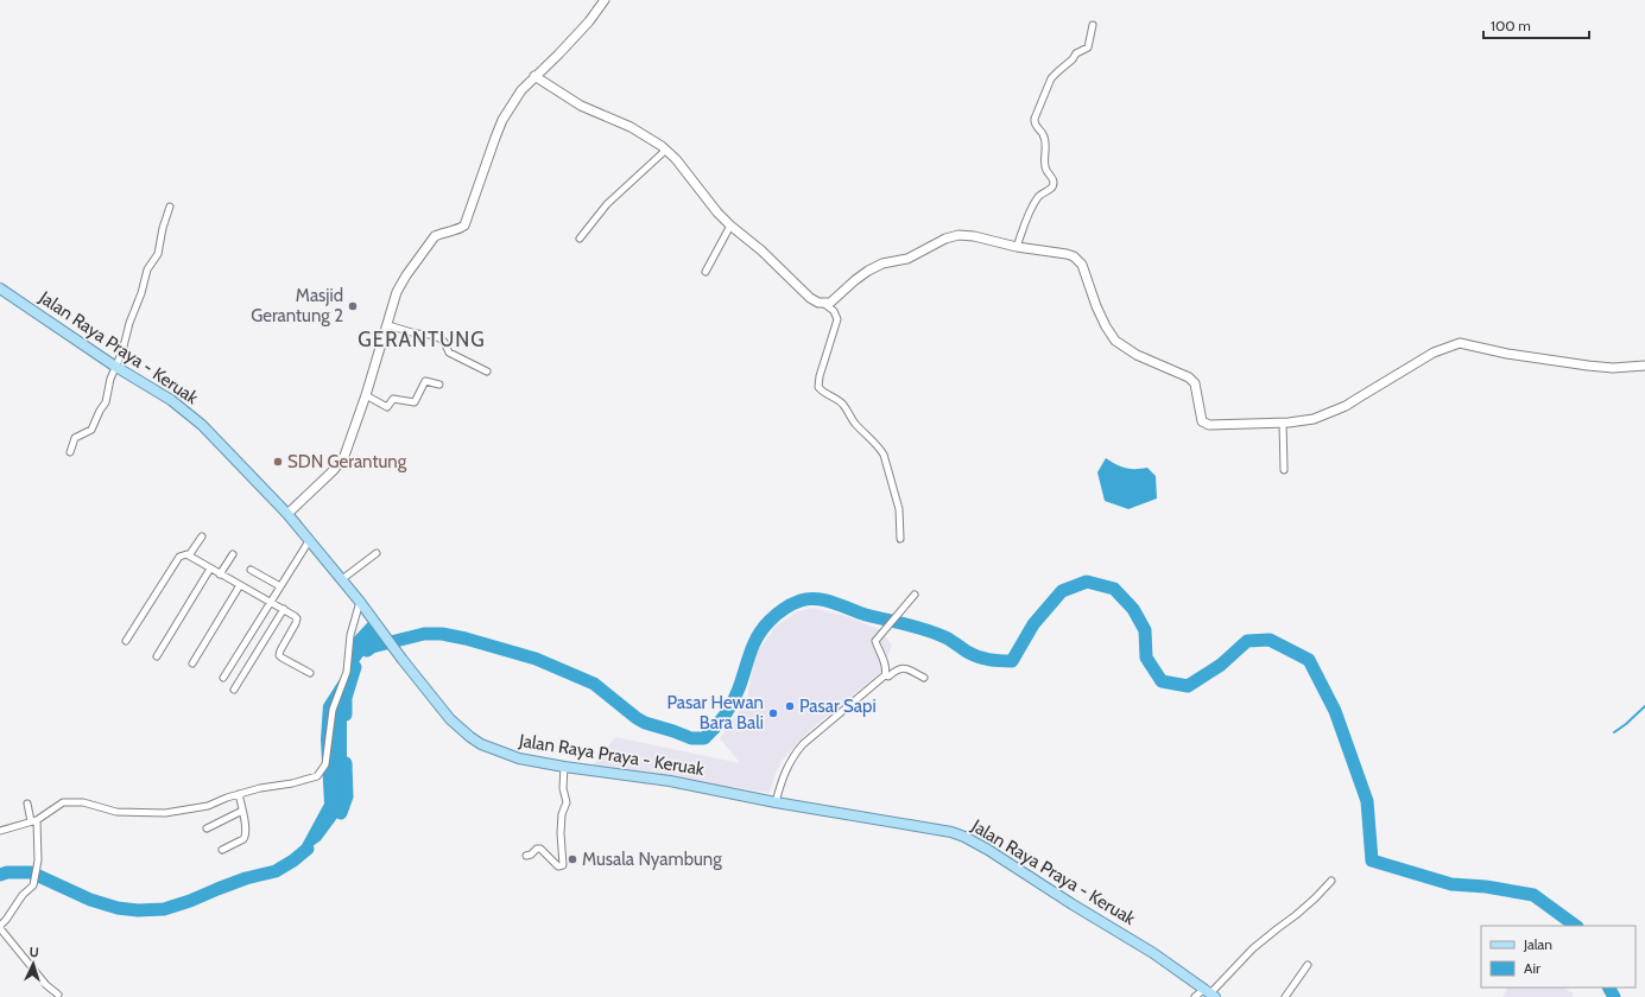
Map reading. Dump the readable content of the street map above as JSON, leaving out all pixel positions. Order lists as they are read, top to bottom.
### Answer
{
  "streets": {
    "main road": ["Jalan Raya Praya - Keruak"]
  },
  "districts": ["GERANTUNG"],
  "places": [
    "Masjid Gerantung 2",
    "SDN Gerantung",
    "Pasar Sapi",
    "Pasar Hewan Bara Bali",
    "Musala Nyambung"
  ],
  "legend": ["Jalan", "Air"],
  "scale_bar": "100 m",
  "north": "top"
}
